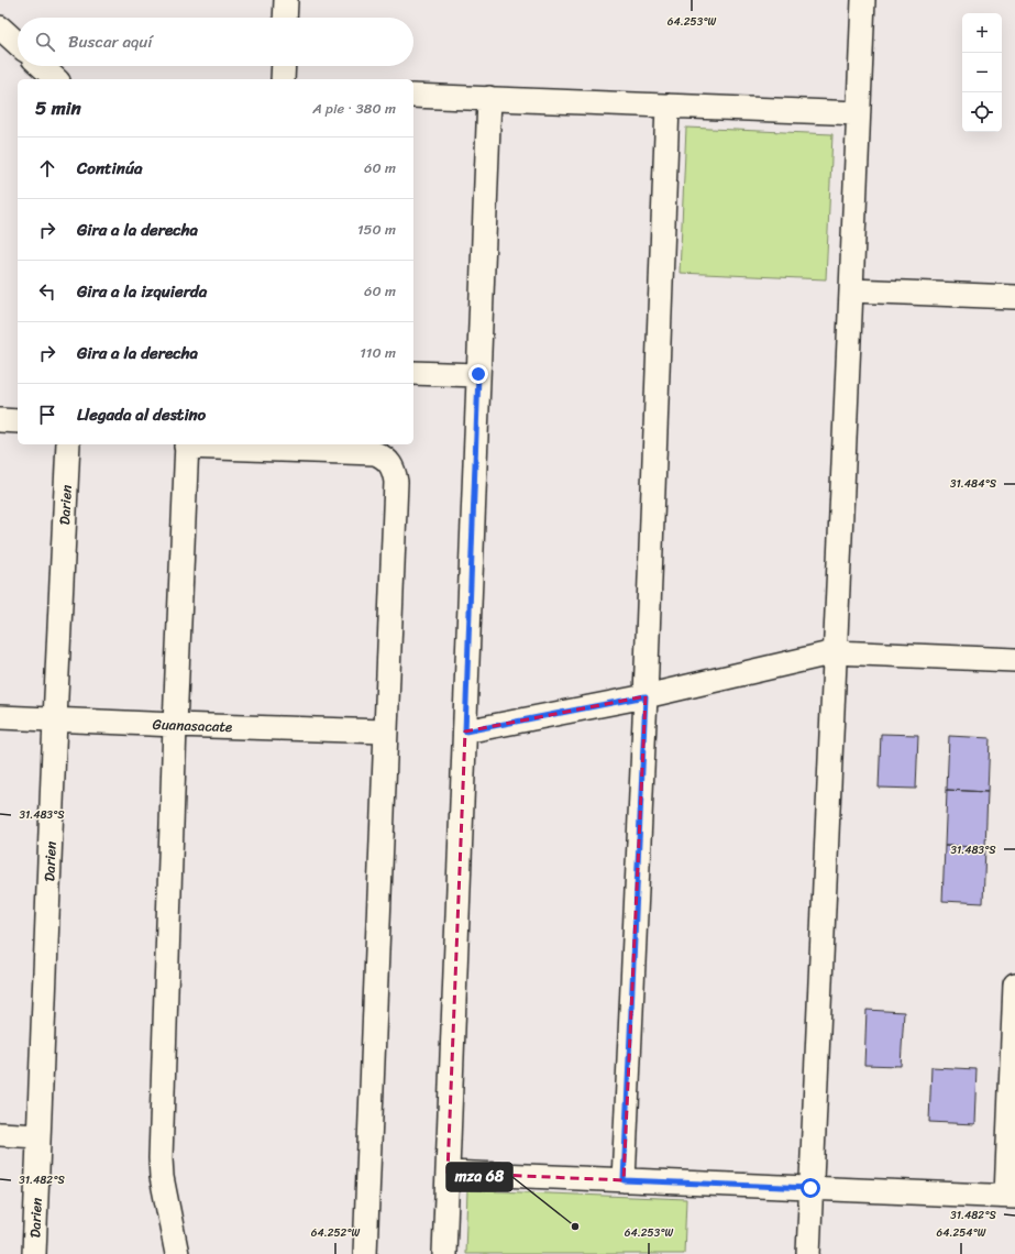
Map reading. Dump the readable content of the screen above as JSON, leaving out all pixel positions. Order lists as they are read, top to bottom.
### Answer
{
  "streets": {
    "street": ["Darien", "Guanasacate"]
  },
  "crossings": [
    ["Darien", "Guanasacate"]
  ],
  "places": ["mza 68"],
  "page": {
    "map_buttons": ["+", "−"],
    "search": "Buscar aquí",
    "heading": ["5 min", "A pie · 380 m"],
    "list": [
      ["Continúa", "60 m"],
      ["Gira a la derecha", "150 m"],
      ["Gira a la izquierda", "60 m"],
      ["Gira a la derecha", "110 m"],
      "Llegada al destino"
    ]
  },
  "coordinates": [
    "64.253°W",
    "31.484°S",
    "31.483°S",
    "31.482°S",
    "64.252°W",
    "64.254°W"
  ]
}
